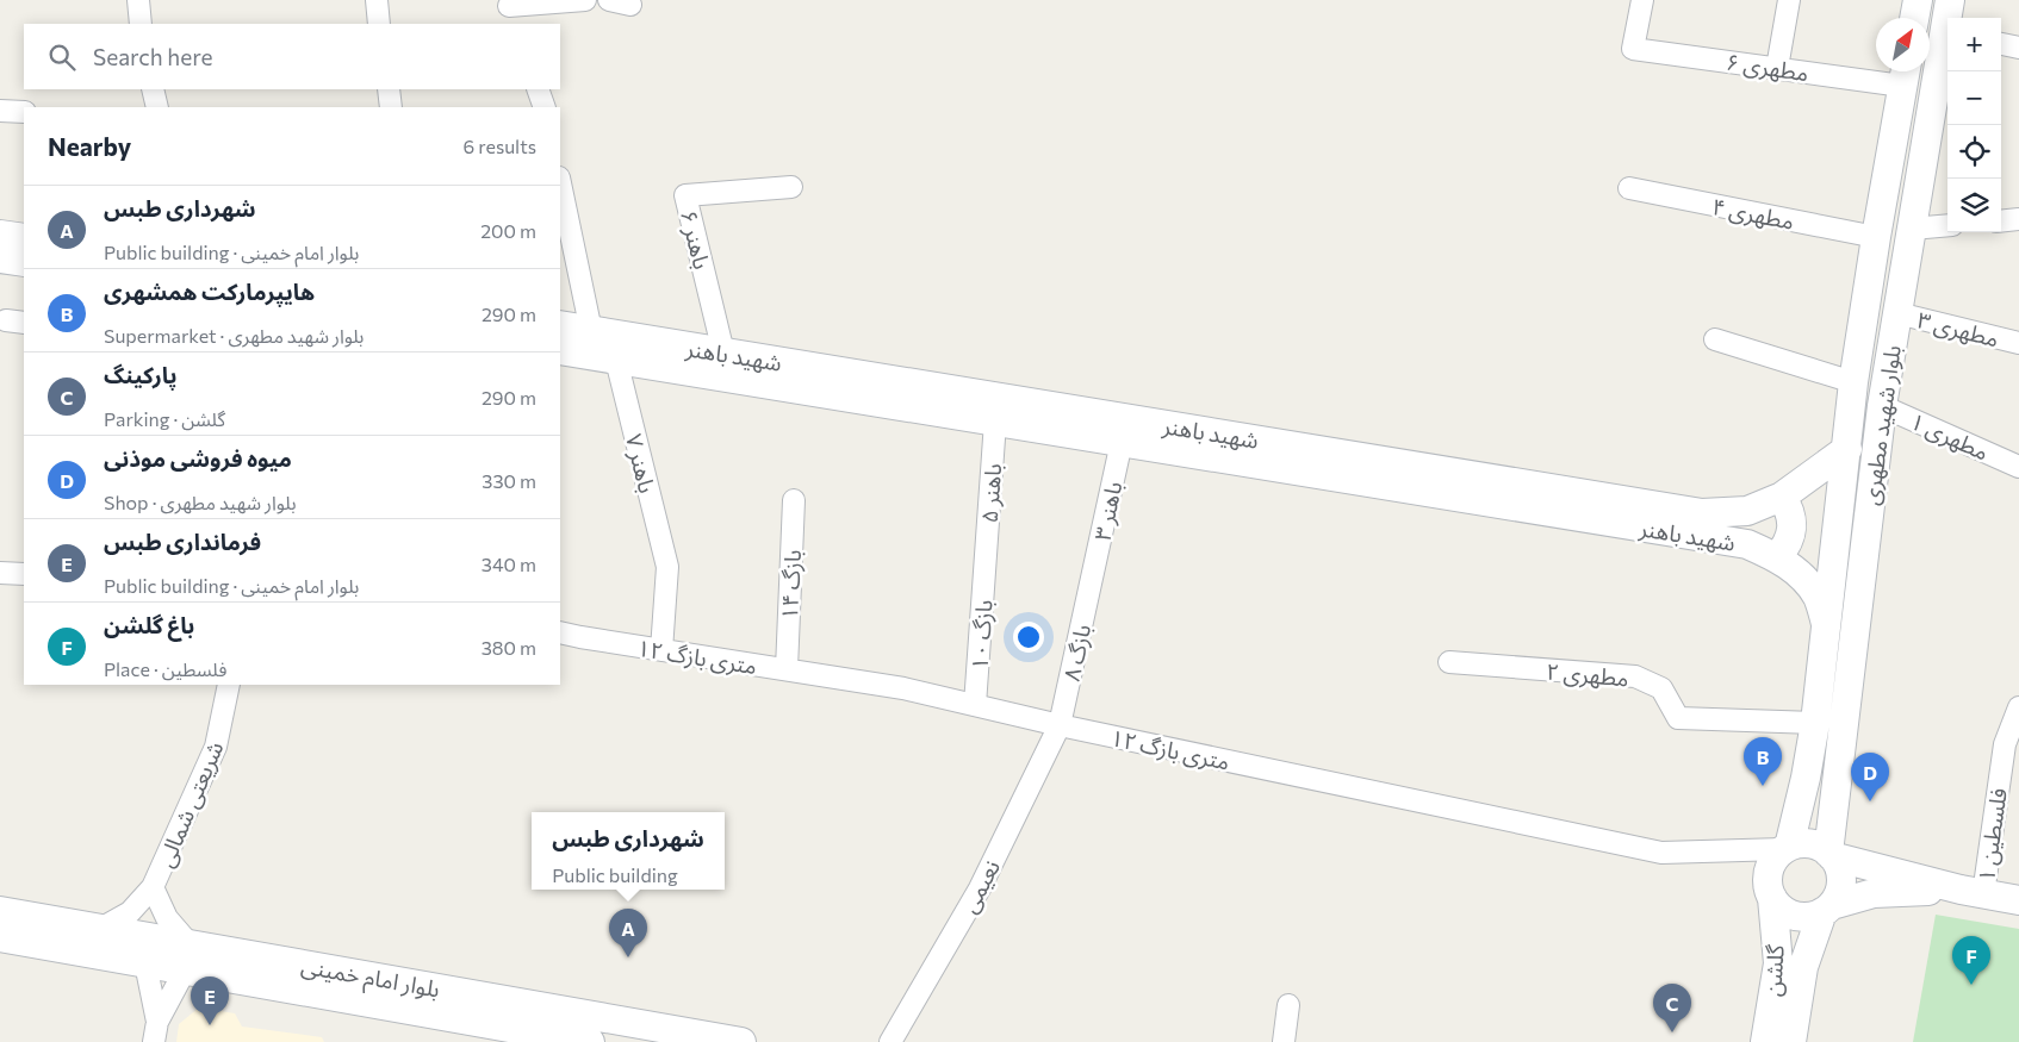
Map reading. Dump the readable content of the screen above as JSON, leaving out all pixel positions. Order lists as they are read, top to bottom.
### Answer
{
  "streets": {
    "main road": [
      "شهید باهنر",
      "بلوار شهید مطهری",
      "گلشن",
      "بلوار امام خمینی"
    ],
    "street": [
      "مطهری ۶",
      "مطهری ۴",
      "باهنر ۶",
      "مطهری ۳",
      "مطهری ۱",
      "باهنر ۷",
      "باهنر ۵",
      "باهنر ۳",
      "بازگ ۱۴",
      "بازگ ۱۰",
      "بازگ ۸",
      "۱۲ متری بازگ",
      "مطهری ۲",
      "شریعتی شمالی",
      "فلسطین ۱",
      "نعیمی"
    ]
  },
  "crossings": [
    ["مطهری ۶", "بلوار شهید مطهری"],
    ["مطهری ۴", "بلوار شهید مطهری"],
    ["باهنر ۶", "شهید باهنر"],
    ["مطهری ۳", "بلوار شهید مطهری"],
    ["شهید باهنر", "بلوار شهید مطهری"],
    ["شهید باهنر", "باهنر ۷"],
    ["شهید باهنر", "باهنر ۵"],
    ["شهید باهنر", "باهنر ۳"],
    ["بلوار شهید مطهری", "مطهری ۱"],
    ["بلوار شهید مطهری", "۱۲ متری بازگ"],
    ["بلوار شهید مطهری", "مطهری ۲"],
    ["بلوار شهید مطهری", "گلشن"],
    ["باهنر ۷", "۱۲ متری بازگ"],
    ["باهنر ۵", "بازگ ۱۰"],
    ["باهنر ۳", "بازگ ۸"],
    ["بازگ ۱۴", "۱۲ متری بازگ"],
    ["بازگ ۱۰", "۱۲ متری بازگ"],
    ["بازگ ۸", "۱۲ متری بازگ"],
    ["بازگ ۸", "نعیمی"],
    ["۱۲ متری بازگ", "نعیمی"],
    ["۱۲ متری بازگ", "گلشن"],
    ["شریعتی شمالی", "بلوار امام خمینی"]
  ],
  "north": "top right",
  "page": {
    "map_buttons": ["+", "−"],
    "search": "Search here",
    "heading": ["Nearby", "6 results"],
    "list": [
      {
        "mark": "A",
        "name": "شهرداری طبس",
        "note": "Public building · بلوار امام خمینی",
        "value": "200 m"
      },
      {
        "mark": "B",
        "name": "هايپرماركت همشهری",
        "note": "Supermarket · بلوار شهید مطهری",
        "value": "290 m"
      },
      {
        "mark": "C",
        "name": "پارکینگ",
        "note": "Parking · گلشن",
        "value": "290 m"
      },
      {
        "mark": "D",
        "name": "میوه فروشی موذنی",
        "note": "Shop · بلوار شهید مطهری",
        "value": "330 m"
      },
      {
        "mark": "E",
        "name": "فرمانداری طبس",
        "note": "Public building · بلوار امام خمینی",
        "value": "340 m"
      },
      {
        "mark": "F",
        "name": "باغ گلشن",
        "note": "Place · فلسطین",
        "value": "380 m"
      }
    ],
    "pins": [
      "B",
      "D",
      "A",
      "F",
      "E",
      "C"
    ],
    "popup": ["شهرداری طبس", "Public building"]
  }
}
